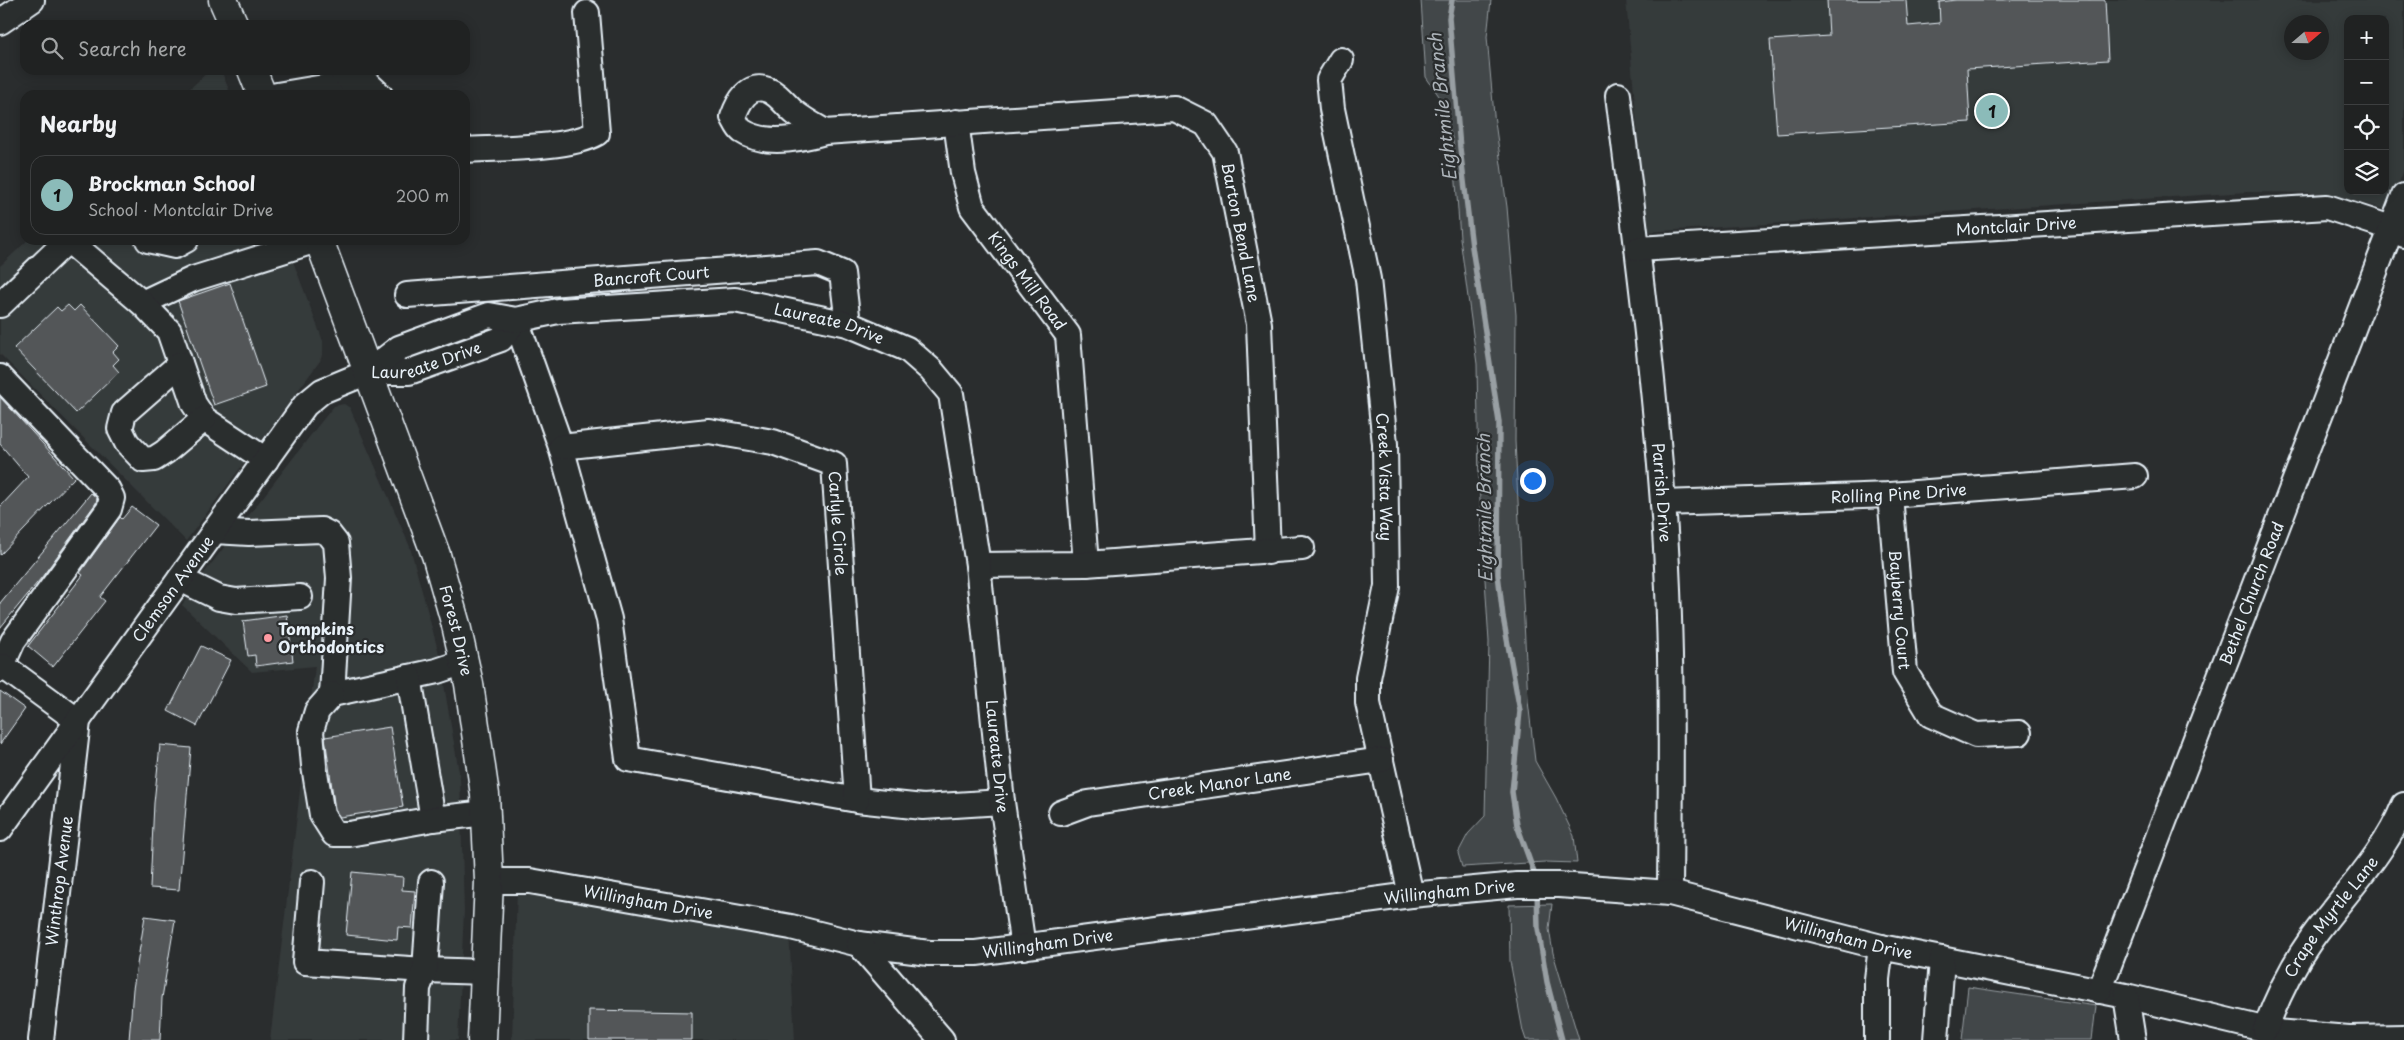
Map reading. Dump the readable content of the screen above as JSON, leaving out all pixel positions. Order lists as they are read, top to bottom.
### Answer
{
  "streets": {
    "main road": ["Forest Drive"],
    "street": [
      "Montclair Drive",
      "Barton Bend Lane",
      "Bancroft Court",
      "Kings Mill Road",
      "Laureate Drive",
      "Creek Vista Way",
      "Parrish Drive",
      "Rolling Pine Drive",
      "Carlyle Circle",
      "Clemson Avenue",
      "Bethel Church Road",
      "Bayberry Court",
      "Creek Manor Lane",
      "Winthrop Avenue",
      "Willingham Drive",
      "Crape Myrtle Lane"
    ]
  },
  "crossings": [
    ["Montclair Drive", "Parrish Drive"],
    ["Montclair Drive", "Bethel Church Road"],
    ["Barton Bend Lane", "Kings Mill Road"],
    ["Bancroft Court", "Laureate Drive"],
    ["Laureate Drive", "Clemson Avenue"],
    ["Laureate Drive", "Forest Drive"],
    ["Laureate Drive", "Willingham Drive"],
    ["Creek Vista Way", "Creek Manor Lane"],
    ["Creek Vista Way", "Willingham Drive"],
    ["Parrish Drive", "Rolling Pine Drive"],
    ["Parrish Drive", "Willingham Drive"],
    ["Rolling Pine Drive", "Bayberry Court"],
    ["Clemson Avenue", "Forest Drive"],
    ["Clemson Avenue", "Winthrop Avenue"],
    ["Bethel Church Road", "Willingham Drive"],
    ["Forest Drive", "Willingham Drive"],
    ["Willingham Drive", "Crape Myrtle Lane"]
  ],
  "water": ["Eightmile Branch"],
  "places": ["Tompkins Orthodontics"],
  "north": "right",
  "page": {
    "map_buttons": ["+", "−"],
    "search": "Search here",
    "heading": "Nearby",
    "pins": "1",
    "list": [
      {
        "mark": "1",
        "name": "Brockman School",
        "note": "School · Montclair Drive",
        "value": "200 m"
      }
    ]
  }
}
